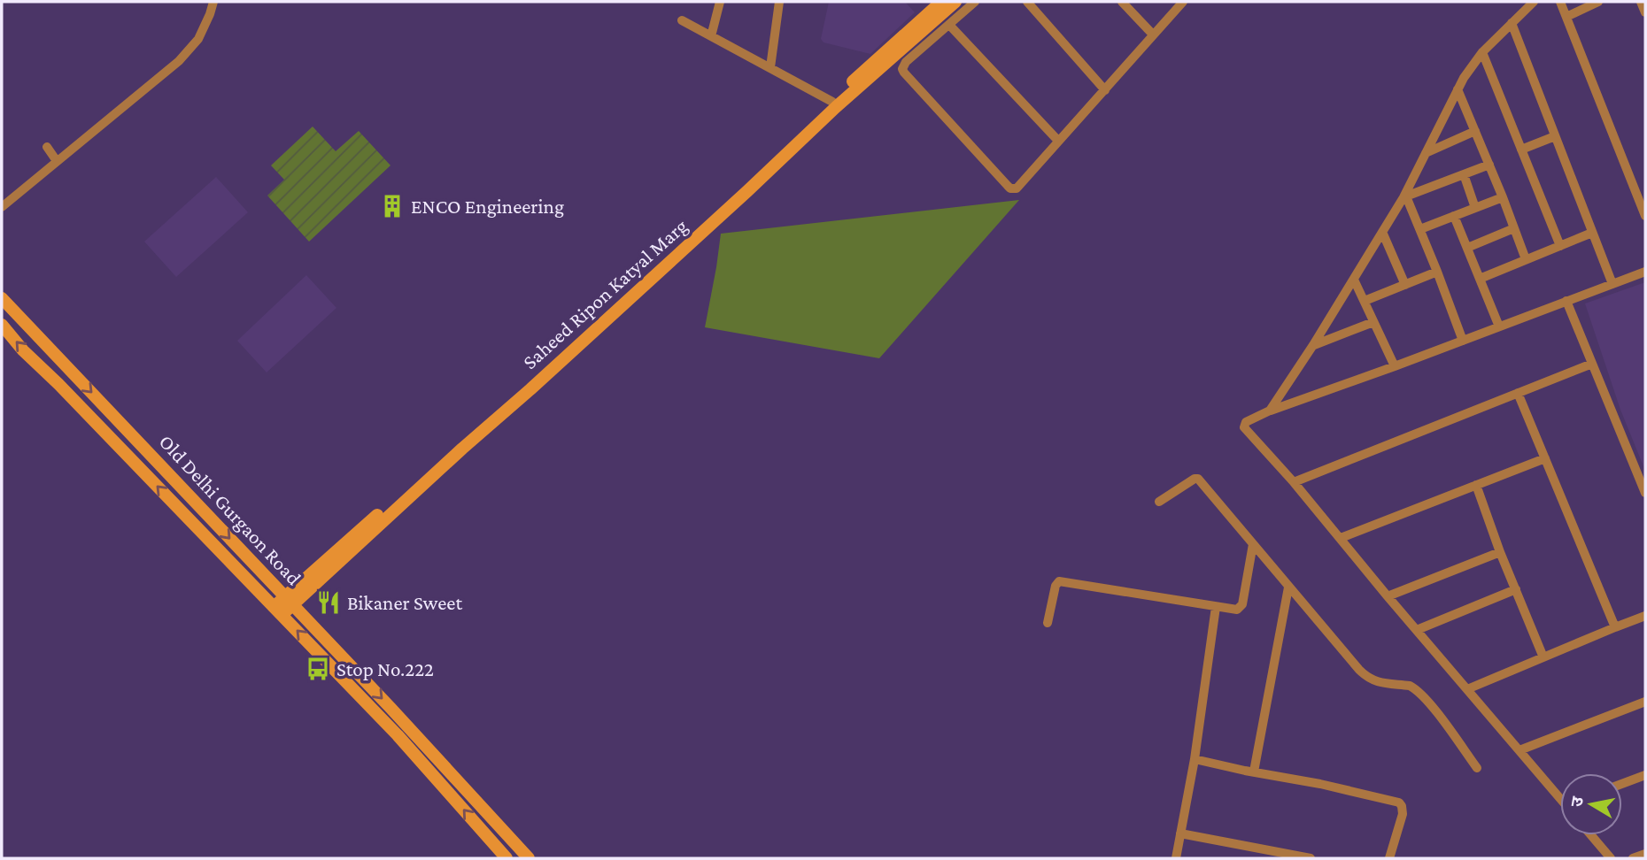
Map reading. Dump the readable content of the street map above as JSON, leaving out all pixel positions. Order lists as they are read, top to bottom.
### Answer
{
  "streets": {
    "main road": ["Saheed Ripon Katyal Marg", "Old Delhi Gurgaon Road"]
  },
  "crossings": [
    ["Saheed Ripon Katyal Marg", "Old Delhi Gurgaon Road"]
  ],
  "places": {
    "building": ["ENCO Engineering"],
    "restaurant": ["Bikaner Sweet"],
    "bus stop": ["Stop No.222"]
  },
  "north": "left"
}
